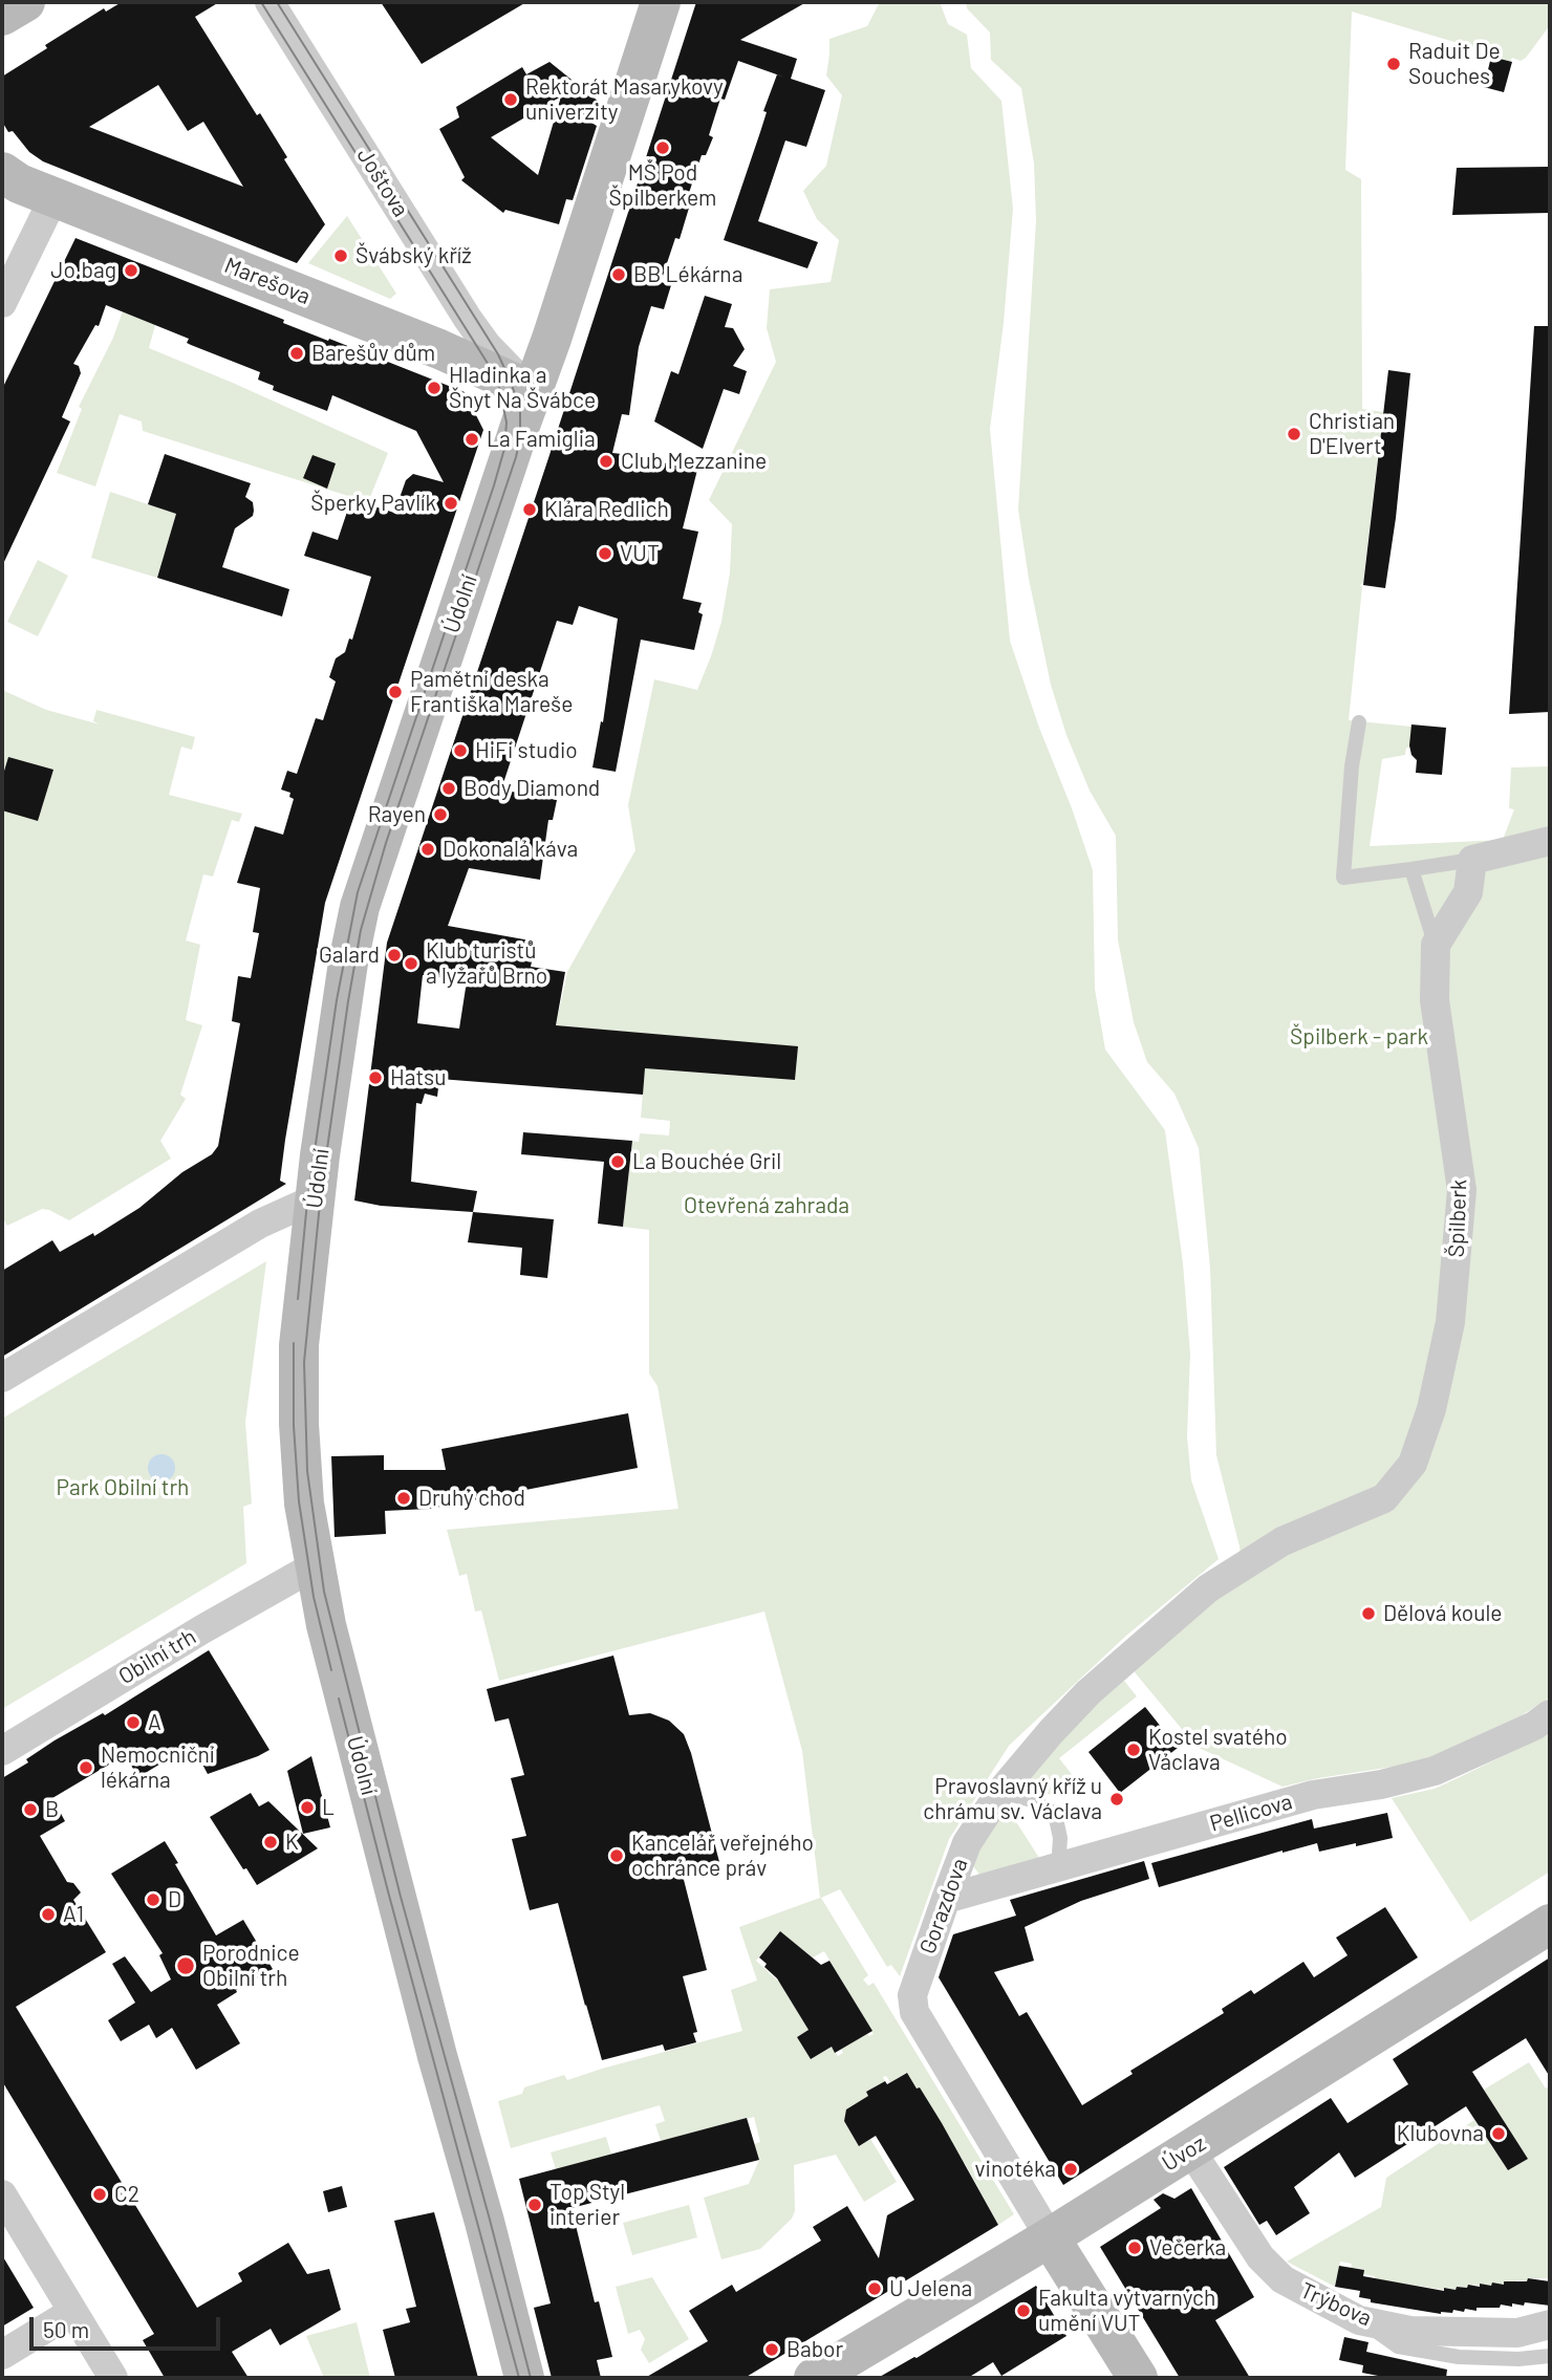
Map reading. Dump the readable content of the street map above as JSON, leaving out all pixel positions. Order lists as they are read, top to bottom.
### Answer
{
  "streets": {
    "street": [
      "Joštova",
      "Marešova",
      "Údolní",
      "Špilberk",
      "Obilní trh",
      "Pellicova",
      "Gorazdova",
      "Úvoz",
      "Trýbova"
    ]
  },
  "crossings": [
    ["Joštova", "Marešova"],
    ["Joštova", "Údolní"],
    ["Marešova", "Údolní"],
    ["Údolní", "Obilní trh"],
    ["Špilberk", "Gorazdova"],
    ["Pellicova", "Gorazdova"],
    ["Gorazdova", "Úvoz"],
    ["Úvoz", "Trýbova"]
  ],
  "parks": ["Špilberk - park", "Otevřená zahrada", "Park Obilní trh"],
  "places": [
    "Raduit De Souches",
    "Rektorát Masarykovy univerzity",
    "MŠ Pod Špilberkem",
    "Švábský kříž",
    "Jo.bag",
    "BB Lékárna",
    "Barešův dům",
    "Hladinka a Šnyt Na Švábce",
    "Christian D'Elvert",
    "La Famiglia",
    "Club Mezzanine",
    "Šperky Pavlík",
    "Klára Redlich",
    "VUT",
    "Pamětní deska Františka Mareše",
    "HiFi studio",
    "Body Diamond",
    "Rayen",
    "Dokonalá káva",
    "Galard",
    "Klub turistů a lyžařů Brno",
    "Hatsu",
    "La Bouchée Gril",
    "Druhý chod",
    "Dělová koule",
    "A",
    "Kostel svatého Václava",
    "Nemocniční lékárna",
    "Pravoslavný kříž u chrámu sv. Václava",
    "L",
    "B",
    "K",
    "Kancelář veřejného ochránce práv",
    "D",
    "A1",
    "Porodnice Obilní trh",
    "Klubovna",
    "vinotéka",
    "C2",
    "Top Styl interier",
    "Večerka",
    "U Jelena",
    "Fakulta výtvarných umění VUT",
    "Babor"
  ],
  "scale_bar": "50 m"
}
